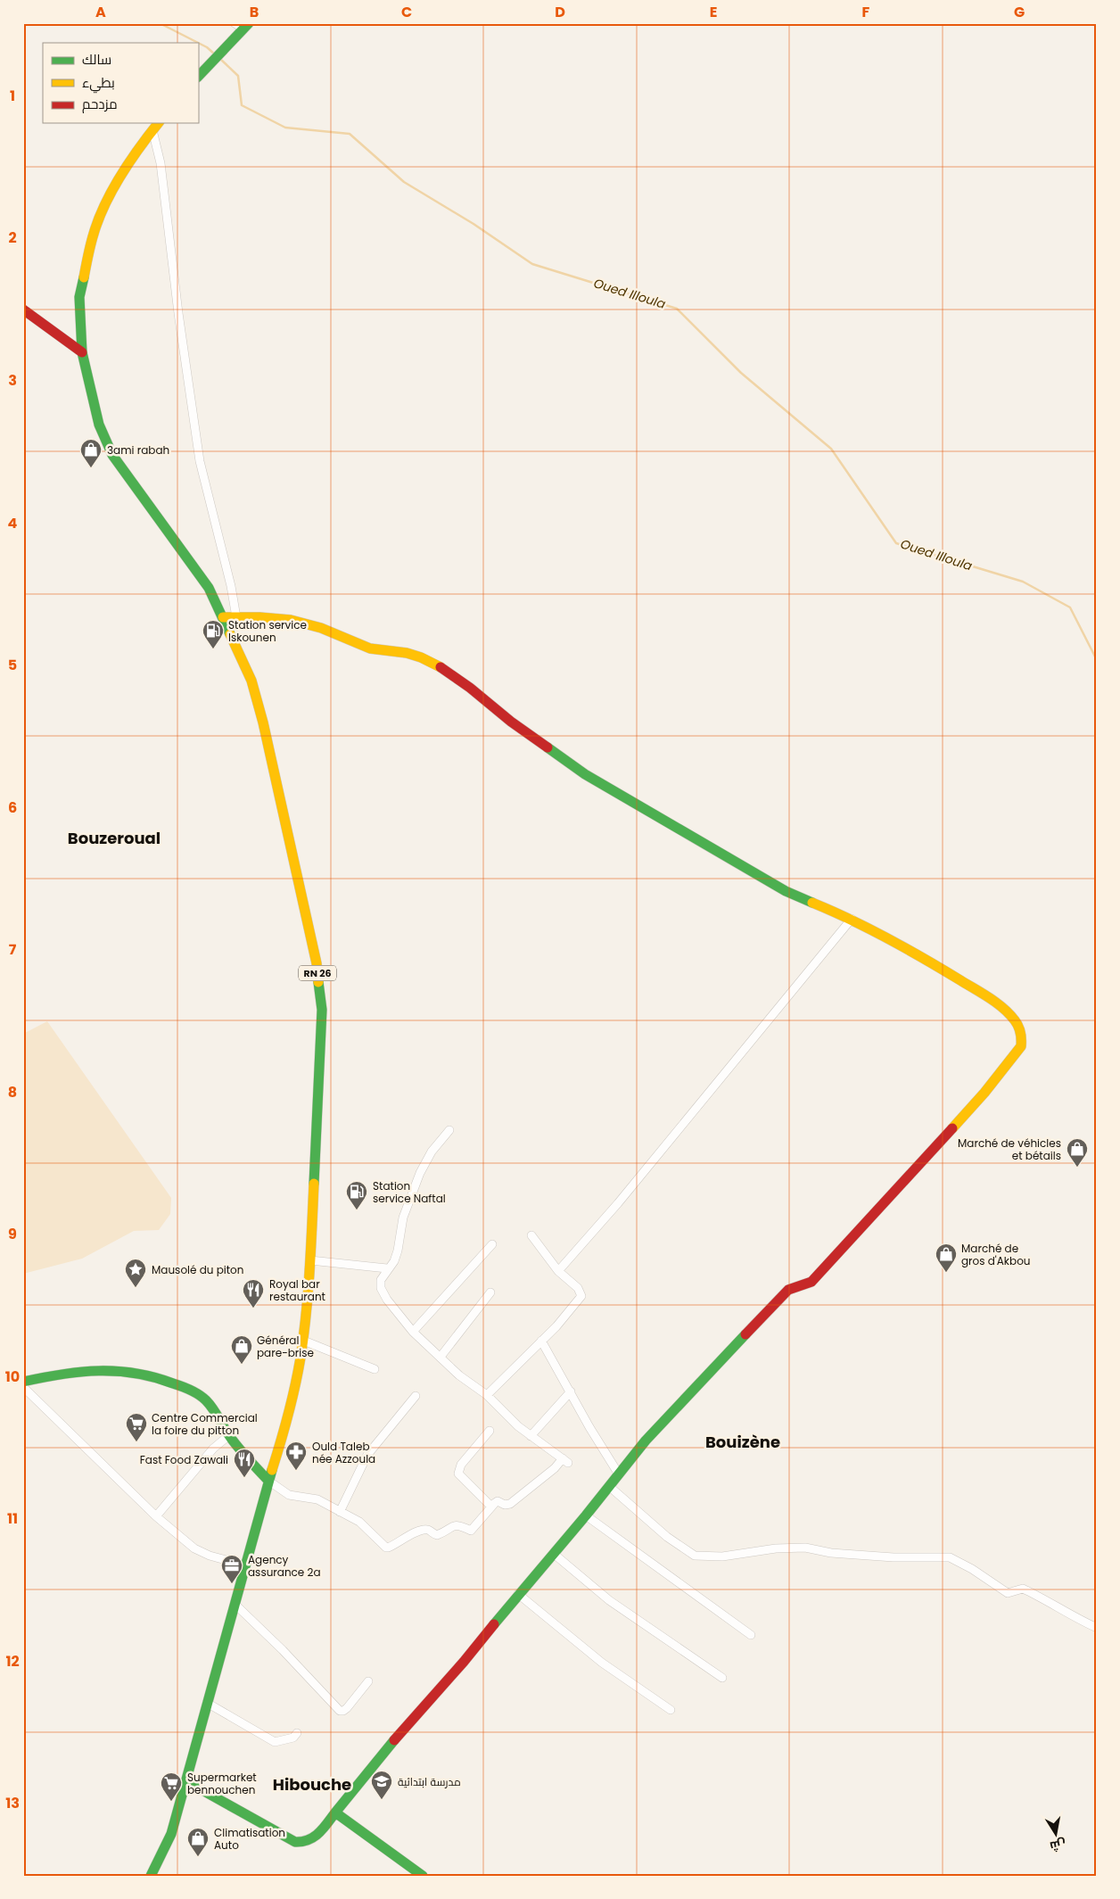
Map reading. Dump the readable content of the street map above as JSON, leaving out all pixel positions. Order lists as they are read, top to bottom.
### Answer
{
  "streets": {
    "street": ["RN 26"]
  },
  "districts": ["Bouzeroual", "Bouizène", "Hibouche"],
  "water": ["Oued Illoula"],
  "places": {
    "shop": [
      "3ami rabah",
      "Marché de véhicles et bétails",
      "Marché de gros d'Akbou",
      "Général pare-brise",
      "Climatisation Auto"
    ],
    "fuel station": ["Station service Iskounen", "Station service Naftal"],
    "place": ["Mausolé du piton"],
    "restaurant": ["Royal bar restaurant", "Fast Food Zawali"],
    "supermarket": ["Centre Commercial la foire du pitton", "Supermarket bennouchen"],
    "pharmacy": ["Ould Taleb née Azzoula"],
    "office": ["Agency assurance 2a"],
    "school or university": ["مدرسة ابتدائية"]
  },
  "legend": ["سالك", "بطيء", "مزدحم"],
  "north": "bottom",
  "grid": {
    "columns": [
      "A",
      "B",
      "C",
      "D",
      "E",
      "F",
      "G"
    ],
    "rows": [
      "1",
      "2",
      "3",
      "4",
      "5",
      "6",
      "7",
      "8",
      "9",
      "10",
      "11",
      "12",
      "13"
    ]
  }
}
